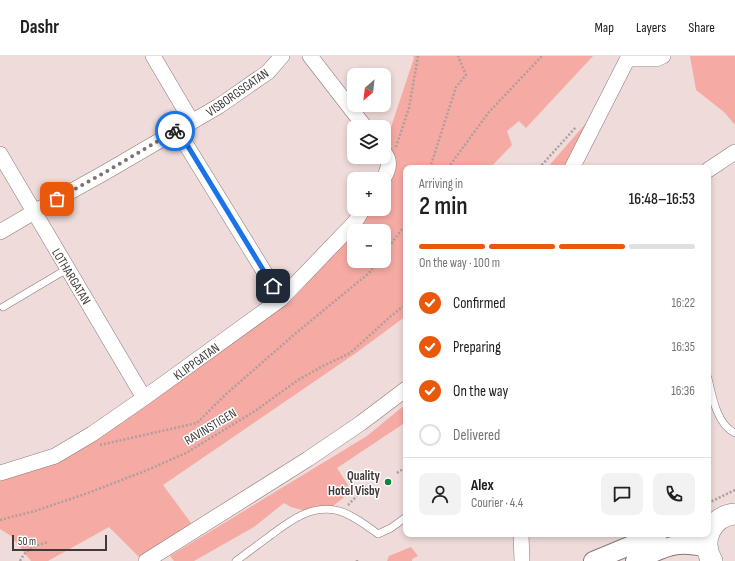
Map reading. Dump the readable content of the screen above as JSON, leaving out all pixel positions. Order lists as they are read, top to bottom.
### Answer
{
  "streets": {
    "street": ["VISBORGSGATAN", "LOTHARGATAN", "KLIPPGATAN"],
    "path": ["RAVINSTIGEN"]
  },
  "crossings": [
    ["VISBORGSGATAN", "LOTHARGATAN"],
    ["LOTHARGATAN", "KLIPPGATAN"]
  ],
  "places": ["Quality Hotel Visby"],
  "scale_bar": "50 m",
  "north": "bottom left",
  "page": {
    "header": "Dashr",
    "nav": ["Map", "Layers", "Share"],
    "map_buttons": ["+", "−"],
    "heading": ["2 min", "Arriving in", "16:48–16:53"],
    "panel": ["Alex", "Courier · 4.4"],
    "bar": "On the way · 100 m",
    "list": [
      ["Confirmed", "16:22"],
      ["Preparing", "16:35"],
      ["On the way", "16:36"],
      "Delivered"
    ],
    "scale": "50 m"
  }
}
